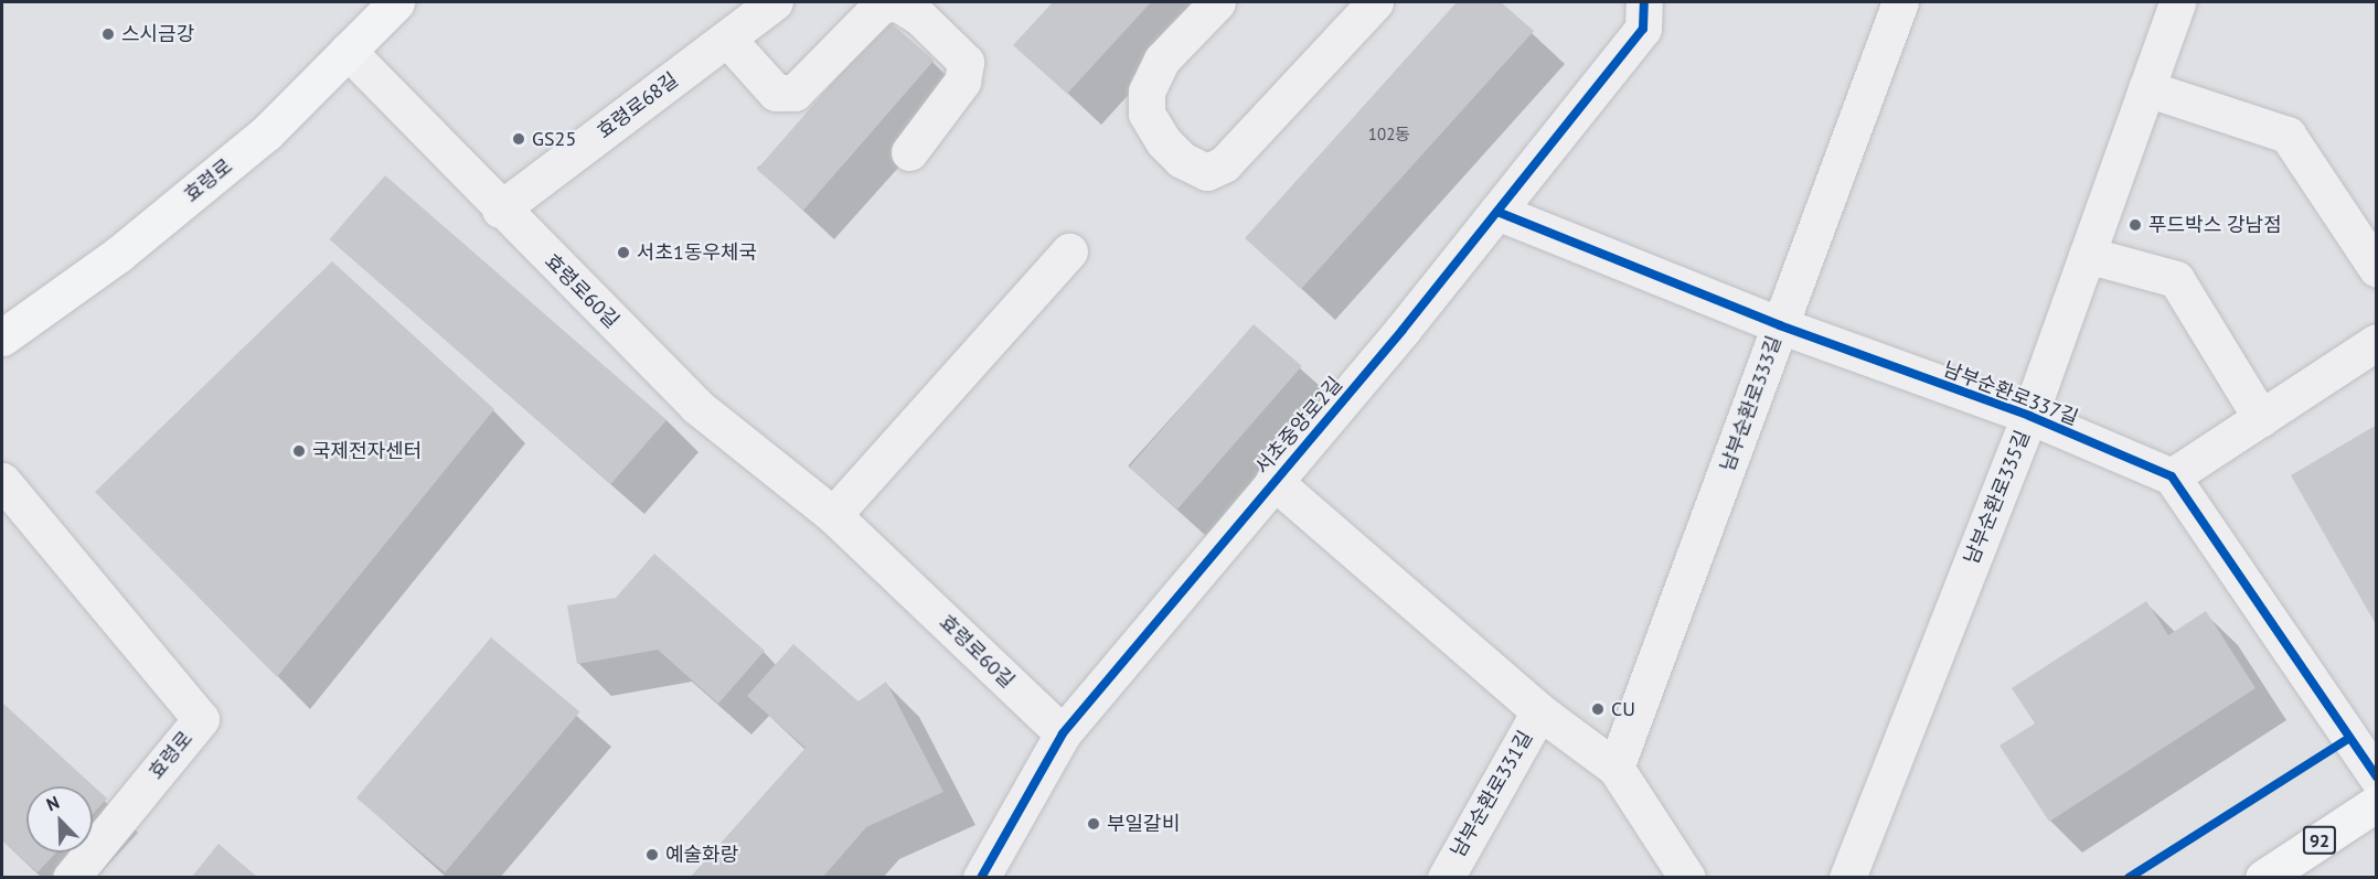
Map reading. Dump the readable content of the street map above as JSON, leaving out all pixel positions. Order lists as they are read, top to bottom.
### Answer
{
  "streets": {
    "main road": ["효령로", "92"],
    "street": [
      "효령로68길",
      "효령로60길",
      "남부순환로337길",
      "남부순환로333길",
      "서초중앙로2길",
      "남부순환로335길",
      "남부순환로331길"
    ]
  },
  "crossings": [
    ["효령로68길", "효령로60길"],
    ["효령로", "효령로60길"],
    ["효령로60길", "서초중앙로2길"],
    ["남부순환로337길", "남부순환로333길"],
    ["남부순환로337길", "서초중앙로2길"],
    ["남부순환로337길", "남부순환로335길"]
  ],
  "places": [
    "스시금강",
    "GS25",
    "푸드박스 강남점",
    "서초1동우체국",
    "국제전자센터",
    "CU",
    "부일갈비",
    "예술화랑"
  ],
  "house_numbers": ["102동"],
  "north": "top left"
}
